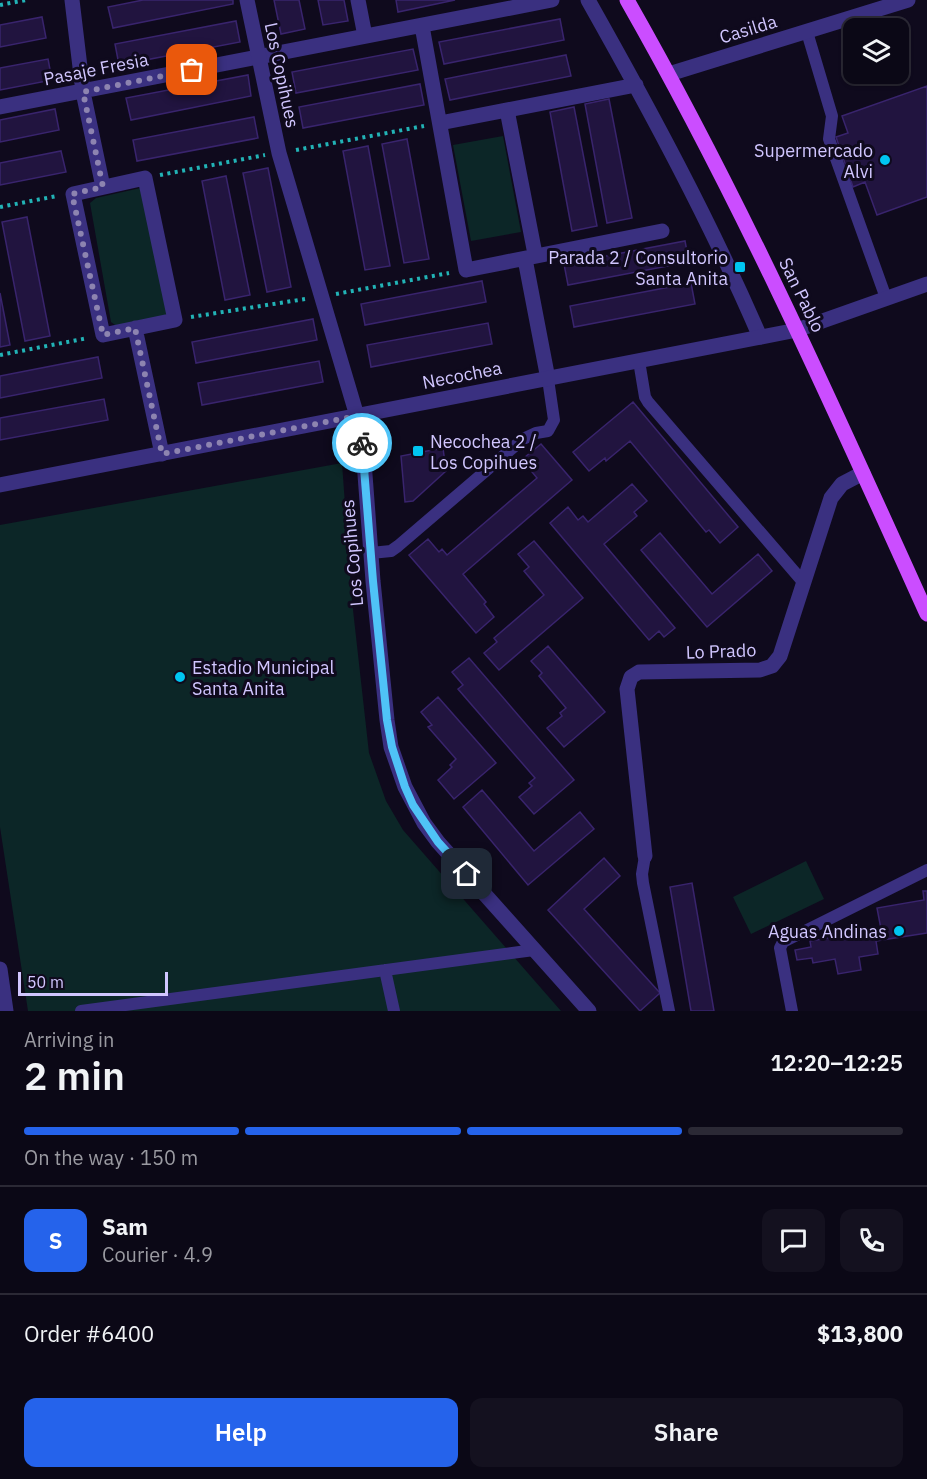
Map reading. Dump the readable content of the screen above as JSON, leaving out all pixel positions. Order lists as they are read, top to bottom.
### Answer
{
  "streets": {
    "main road": ["San Pablo"],
    "street": [
      "Casilda",
      "Pasaje Fresia",
      "Los Copihues",
      "Necochea",
      "Lo Prado"
    ]
  },
  "crossings": [
    ["Casilda", "San Pablo"],
    ["Pasaje Fresia", "Los Copihues"],
    ["Los Copihues", "Necochea"],
    ["San Pablo", "Necochea"],
    ["San Pablo", "Lo Prado"]
  ],
  "places": {
    "other": ["Supermercado Alvi", "Estadio Municipal Santa Anita", "Aguas Andinas"],
    "transit": ["Parada 2 / Consultorio Santa Anita", "Necochea 2 / Los Copihues"]
  },
  "scale_bar": "50 m",
  "page": {
    "scale": "50 m",
    "heading": ["2 min", "Arriving in", "12:20–12:25"],
    "panel": [
      "Sam",
      "Courier · 4.9",
      "Order #6400",
      "$13,800"
    ],
    "bar": "On the way · 150 m",
    "round": "S",
    "buttons": ["Help", "Share"]
  }
}
